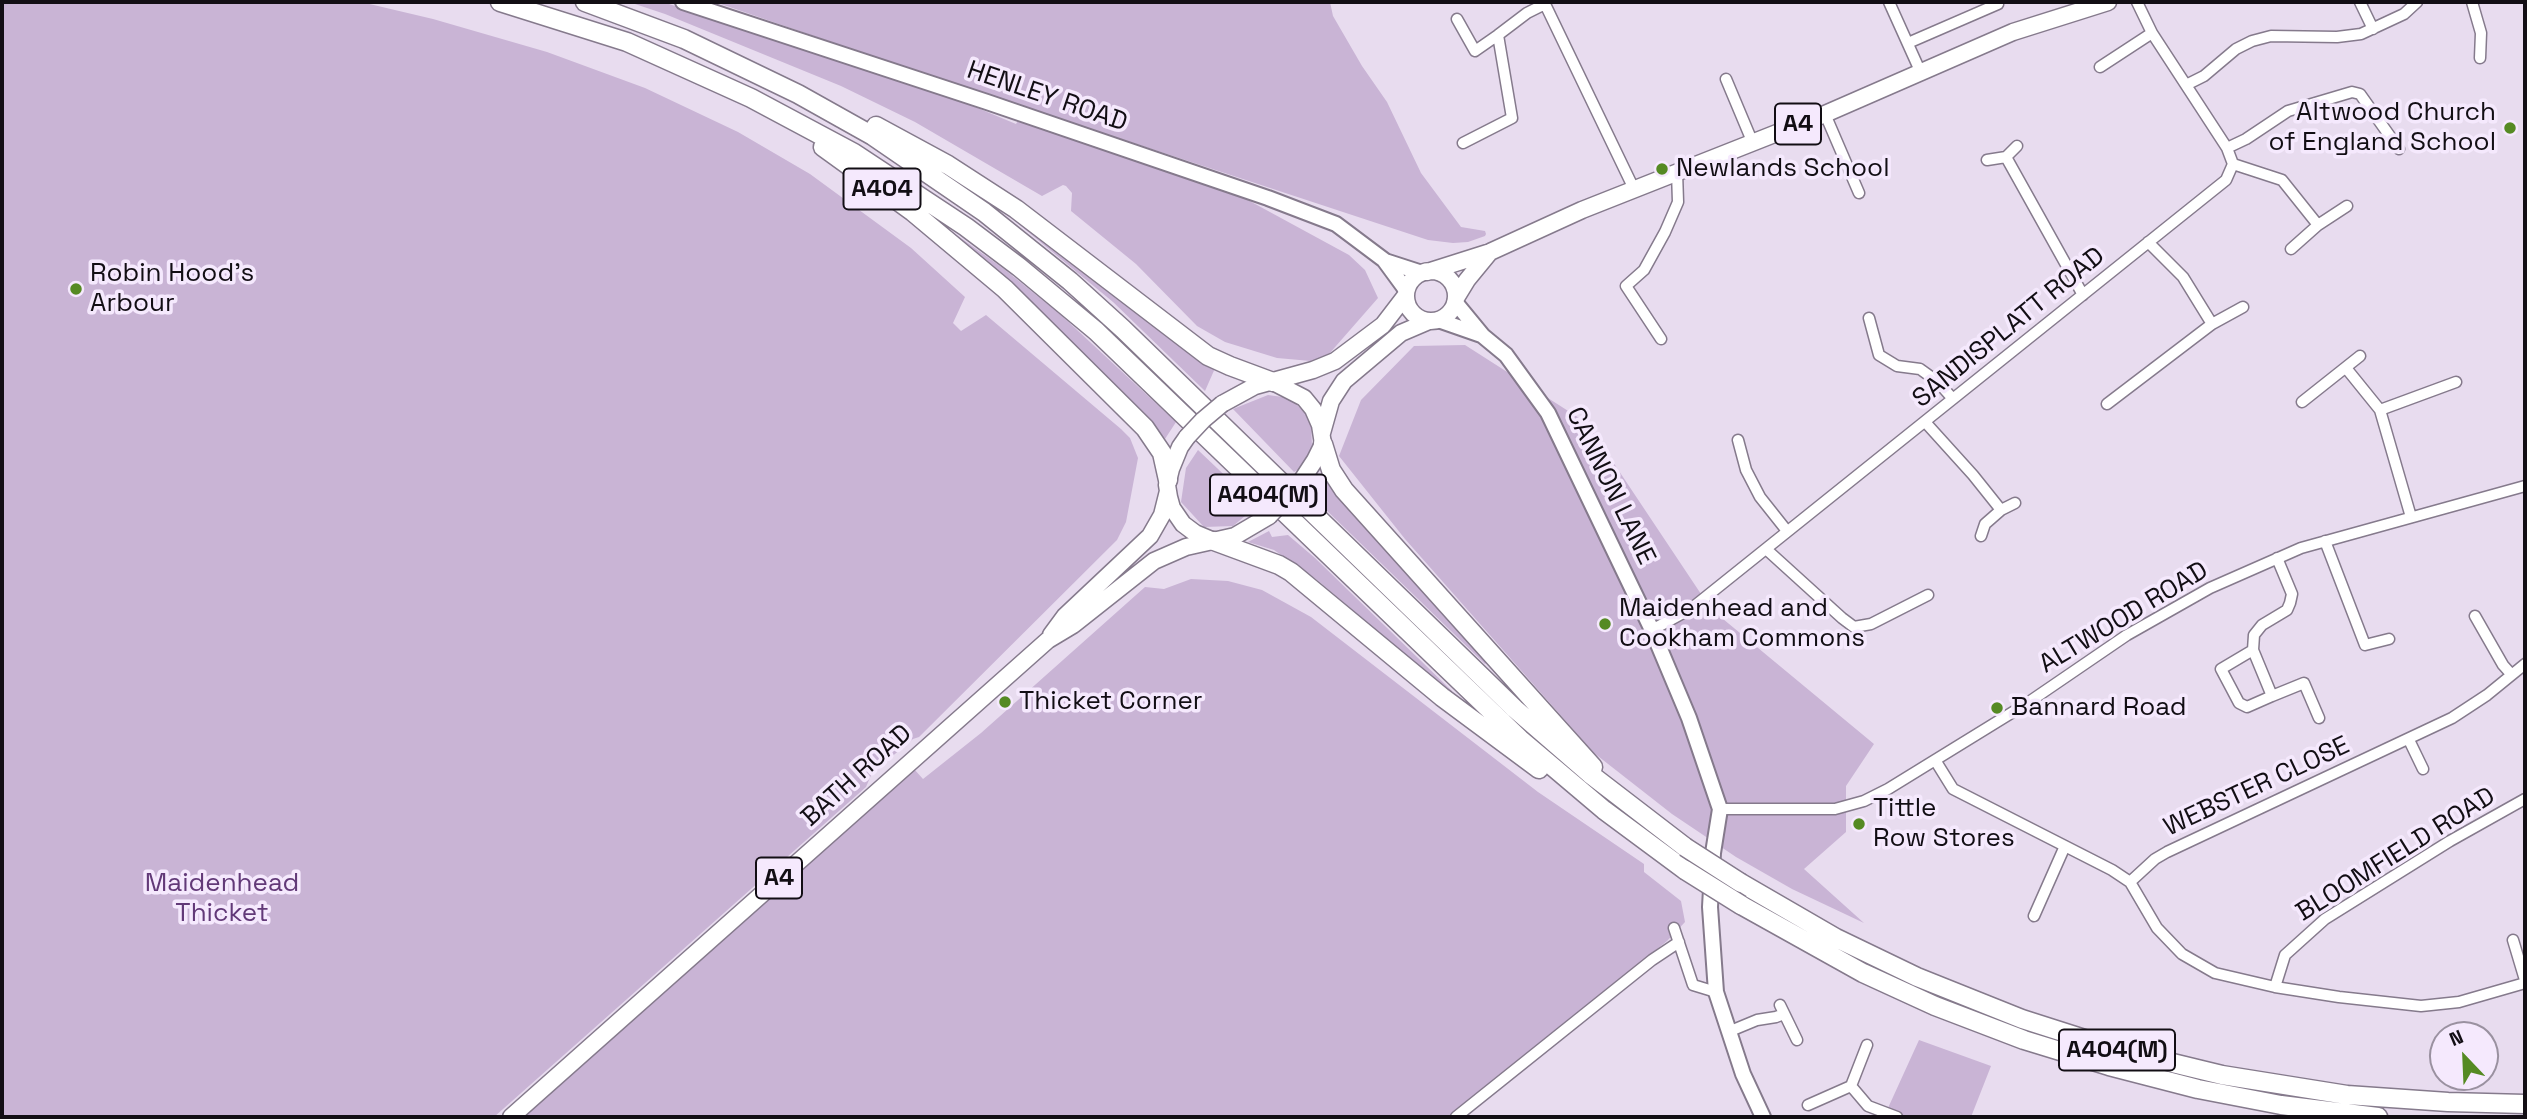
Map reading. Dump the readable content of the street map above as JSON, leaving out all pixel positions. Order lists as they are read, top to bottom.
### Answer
{
  "streets": {
    "highway": ["A404", "A404(M)"],
    "main road": ["A4", "BATH ROAD"],
    "street": [
      "HENLEY ROAD",
      "SANDISPLATT ROAD",
      "CANNON LANE",
      "ALTWOOD ROAD",
      "WEBSTER CLOSE",
      "BLOOMFIELD ROAD"
    ]
  },
  "crossings": [
    ["HENLEY ROAD", "A4"],
    ["HENLEY ROAD", "CANNON LANE"],
    ["A4", "CANNON LANE"],
    ["A404", "A404(M)"],
    ["A404", "BATH ROAD"],
    ["SANDISPLATT ROAD", "CANNON LANE"],
    ["CANNON LANE", "ALTWOOD ROAD"],
    ["A404(M)", "BATH ROAD"]
  ],
  "parks": ["Maidenhead Thicket"],
  "places": [
    "Altwood Church of England School",
    "Newlands School",
    "Robin Hood's Arbour",
    "Maidenhead and Cookham Commons",
    "Thicket Corner",
    "Bannard Road",
    "Tittle Row Stores"
  ],
  "north": "top left"
}
